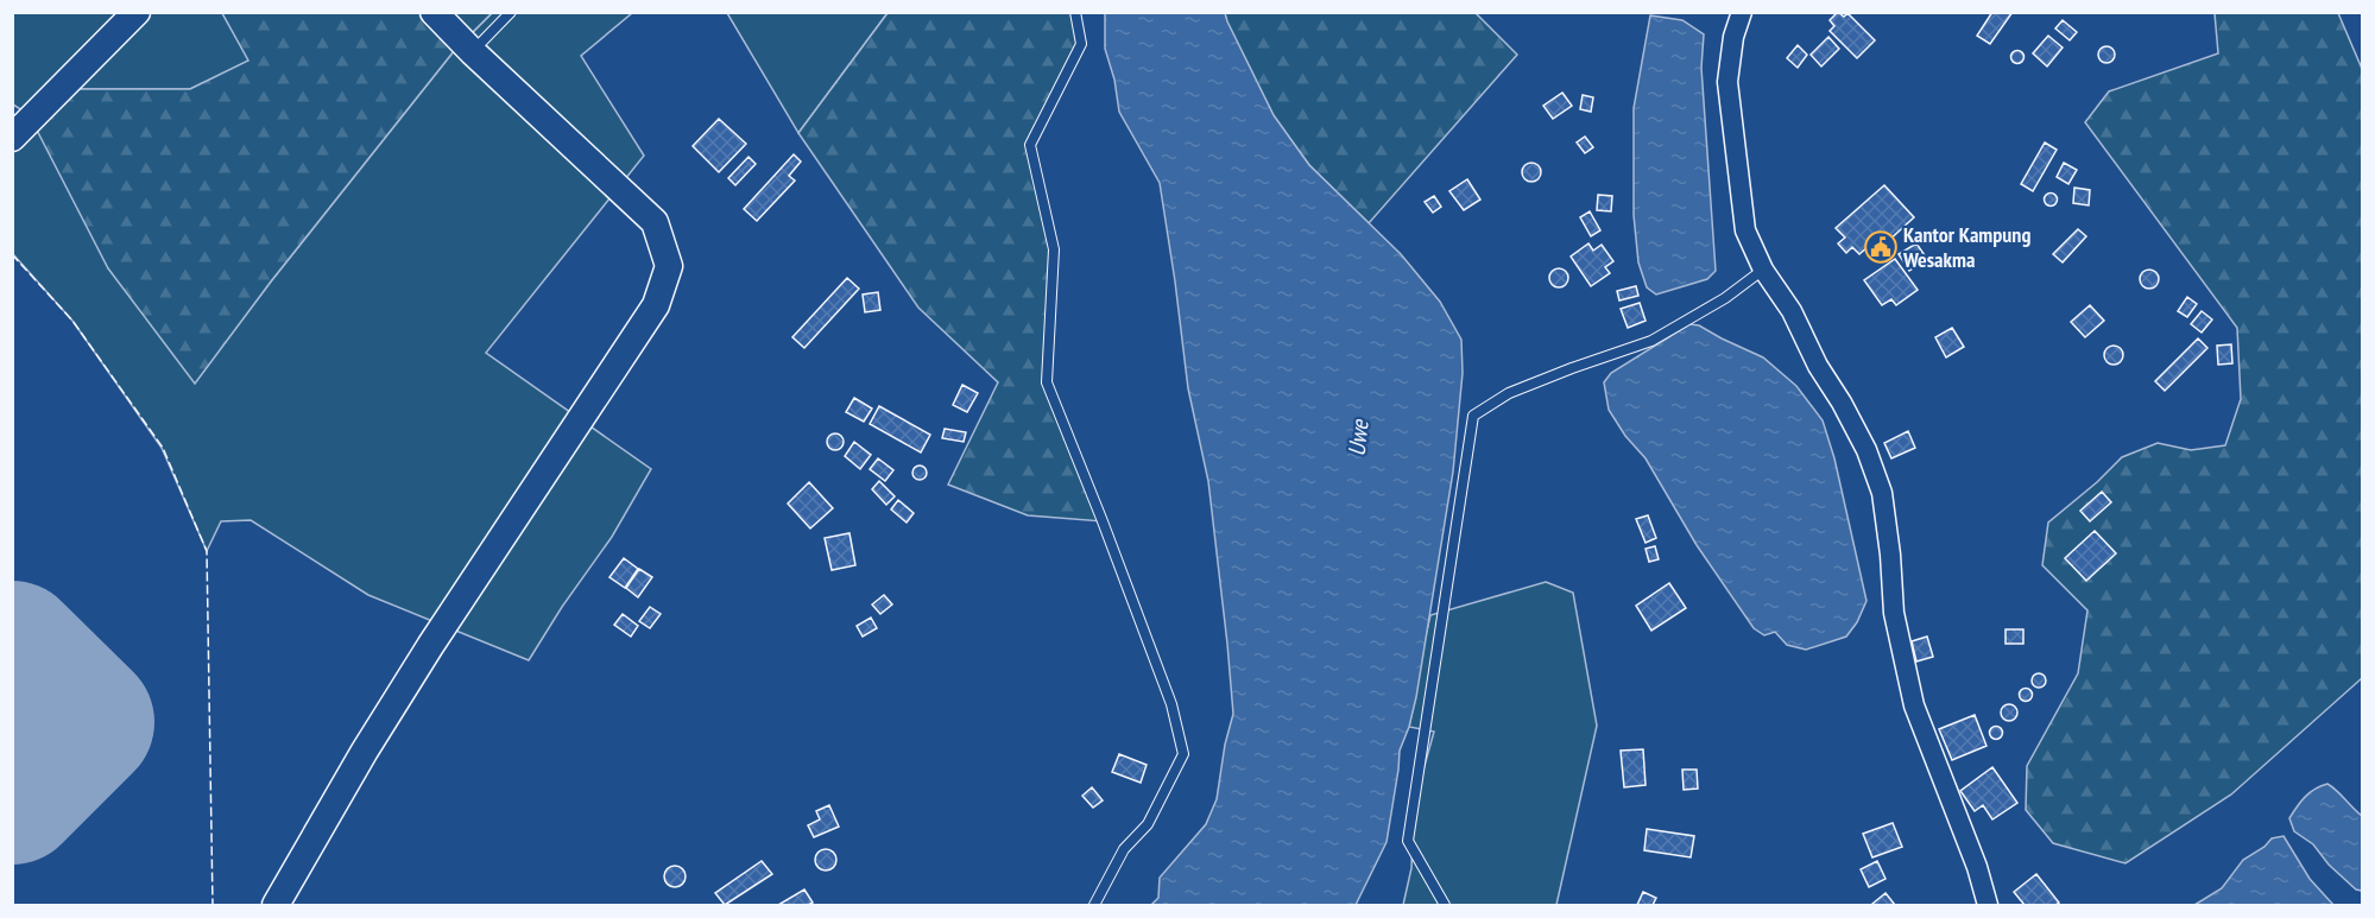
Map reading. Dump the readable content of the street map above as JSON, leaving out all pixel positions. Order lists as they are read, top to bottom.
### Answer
{
  "water": ["Uwe"],
  "places": {
    "public building": ["Kantor Kampung Wesakma"]
  }
}
